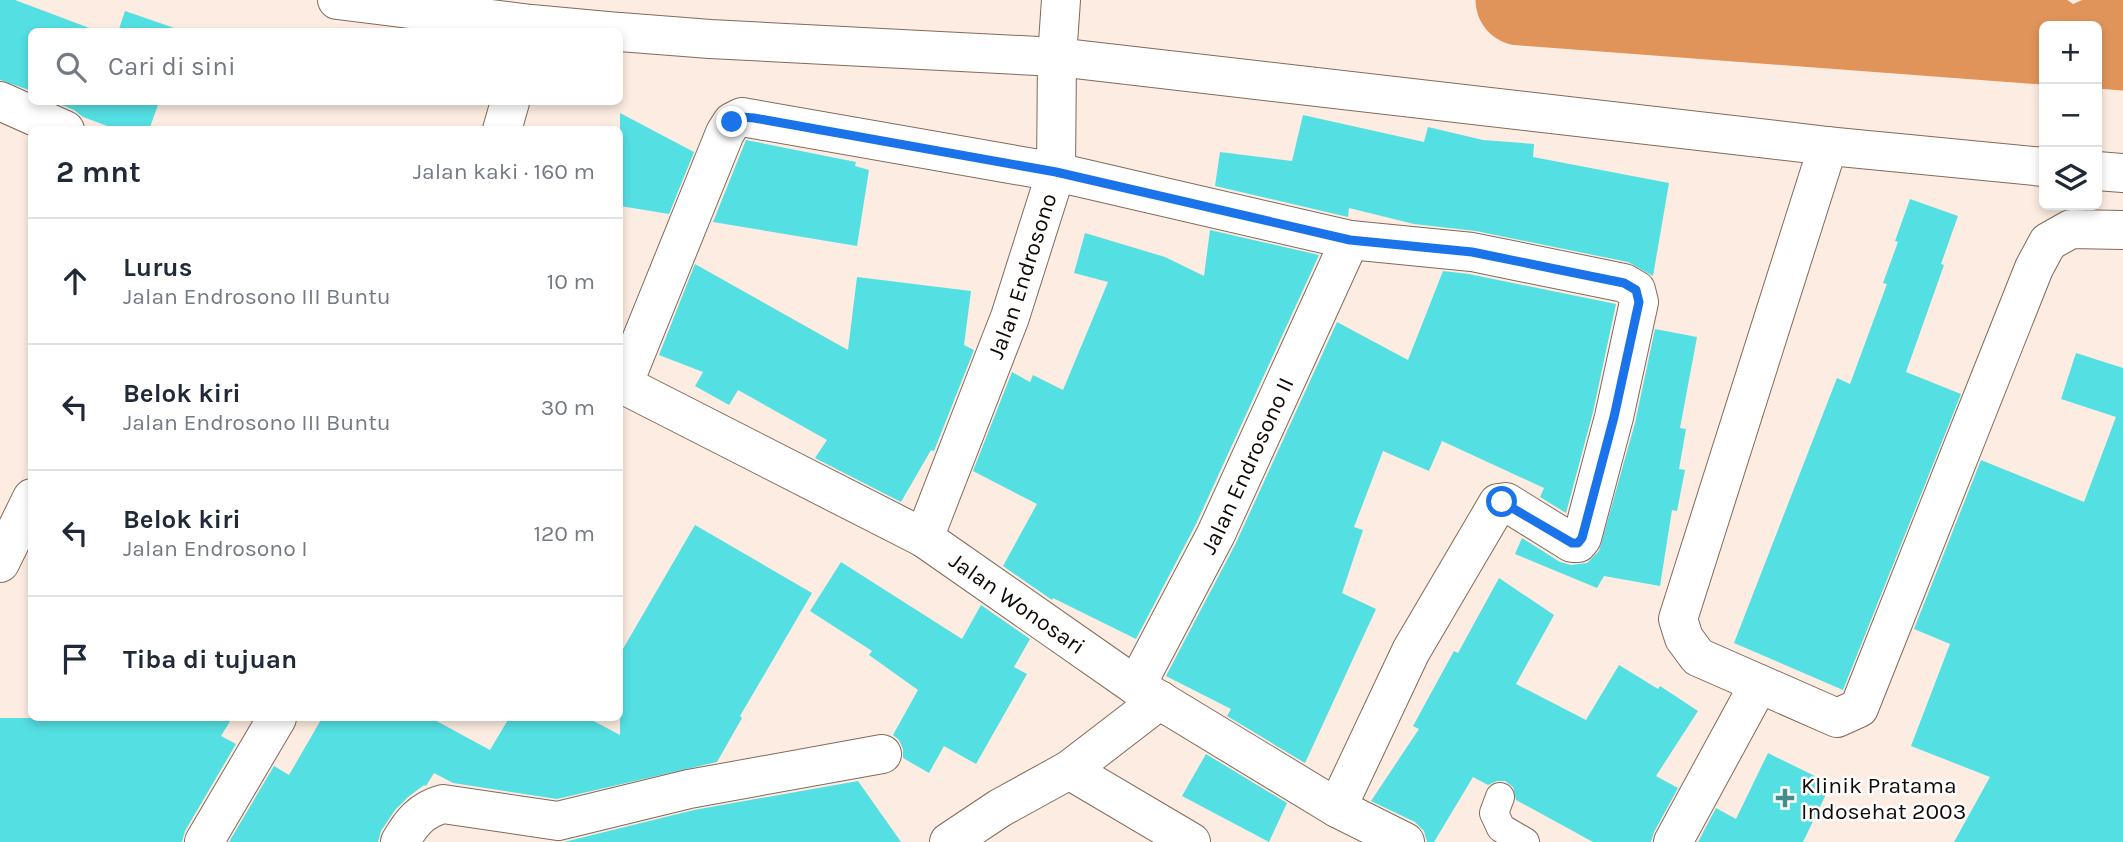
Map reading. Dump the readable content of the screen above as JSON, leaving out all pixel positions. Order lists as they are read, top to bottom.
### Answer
{
  "streets": {
    "street": ["Jalan Endrosono", "Jalan Endrosono II", "Jalan Wonosari"]
  },
  "crossings": [
    ["Jalan Endrosono", "Jalan Wonosari"],
    ["Jalan Endrosono II", "Jalan Wonosari"]
  ],
  "places": {
    "health": ["Klinik Pratama Indosehat 2003"]
  },
  "page": {
    "map_buttons": ["+", "−"],
    "search": "Cari di sini",
    "heading": ["2 mnt", "Jalan kaki · 160 m"],
    "list": [
      ["Lurus", "Jalan Endrosono III Buntu", "10 m"],
      ["Belok kiri", "Jalan Endrosono III Buntu", "30 m"],
      ["Belok kiri", "Jalan Endrosono I", "120 m"],
      "Tiba di tujuan"
    ]
  }
}
